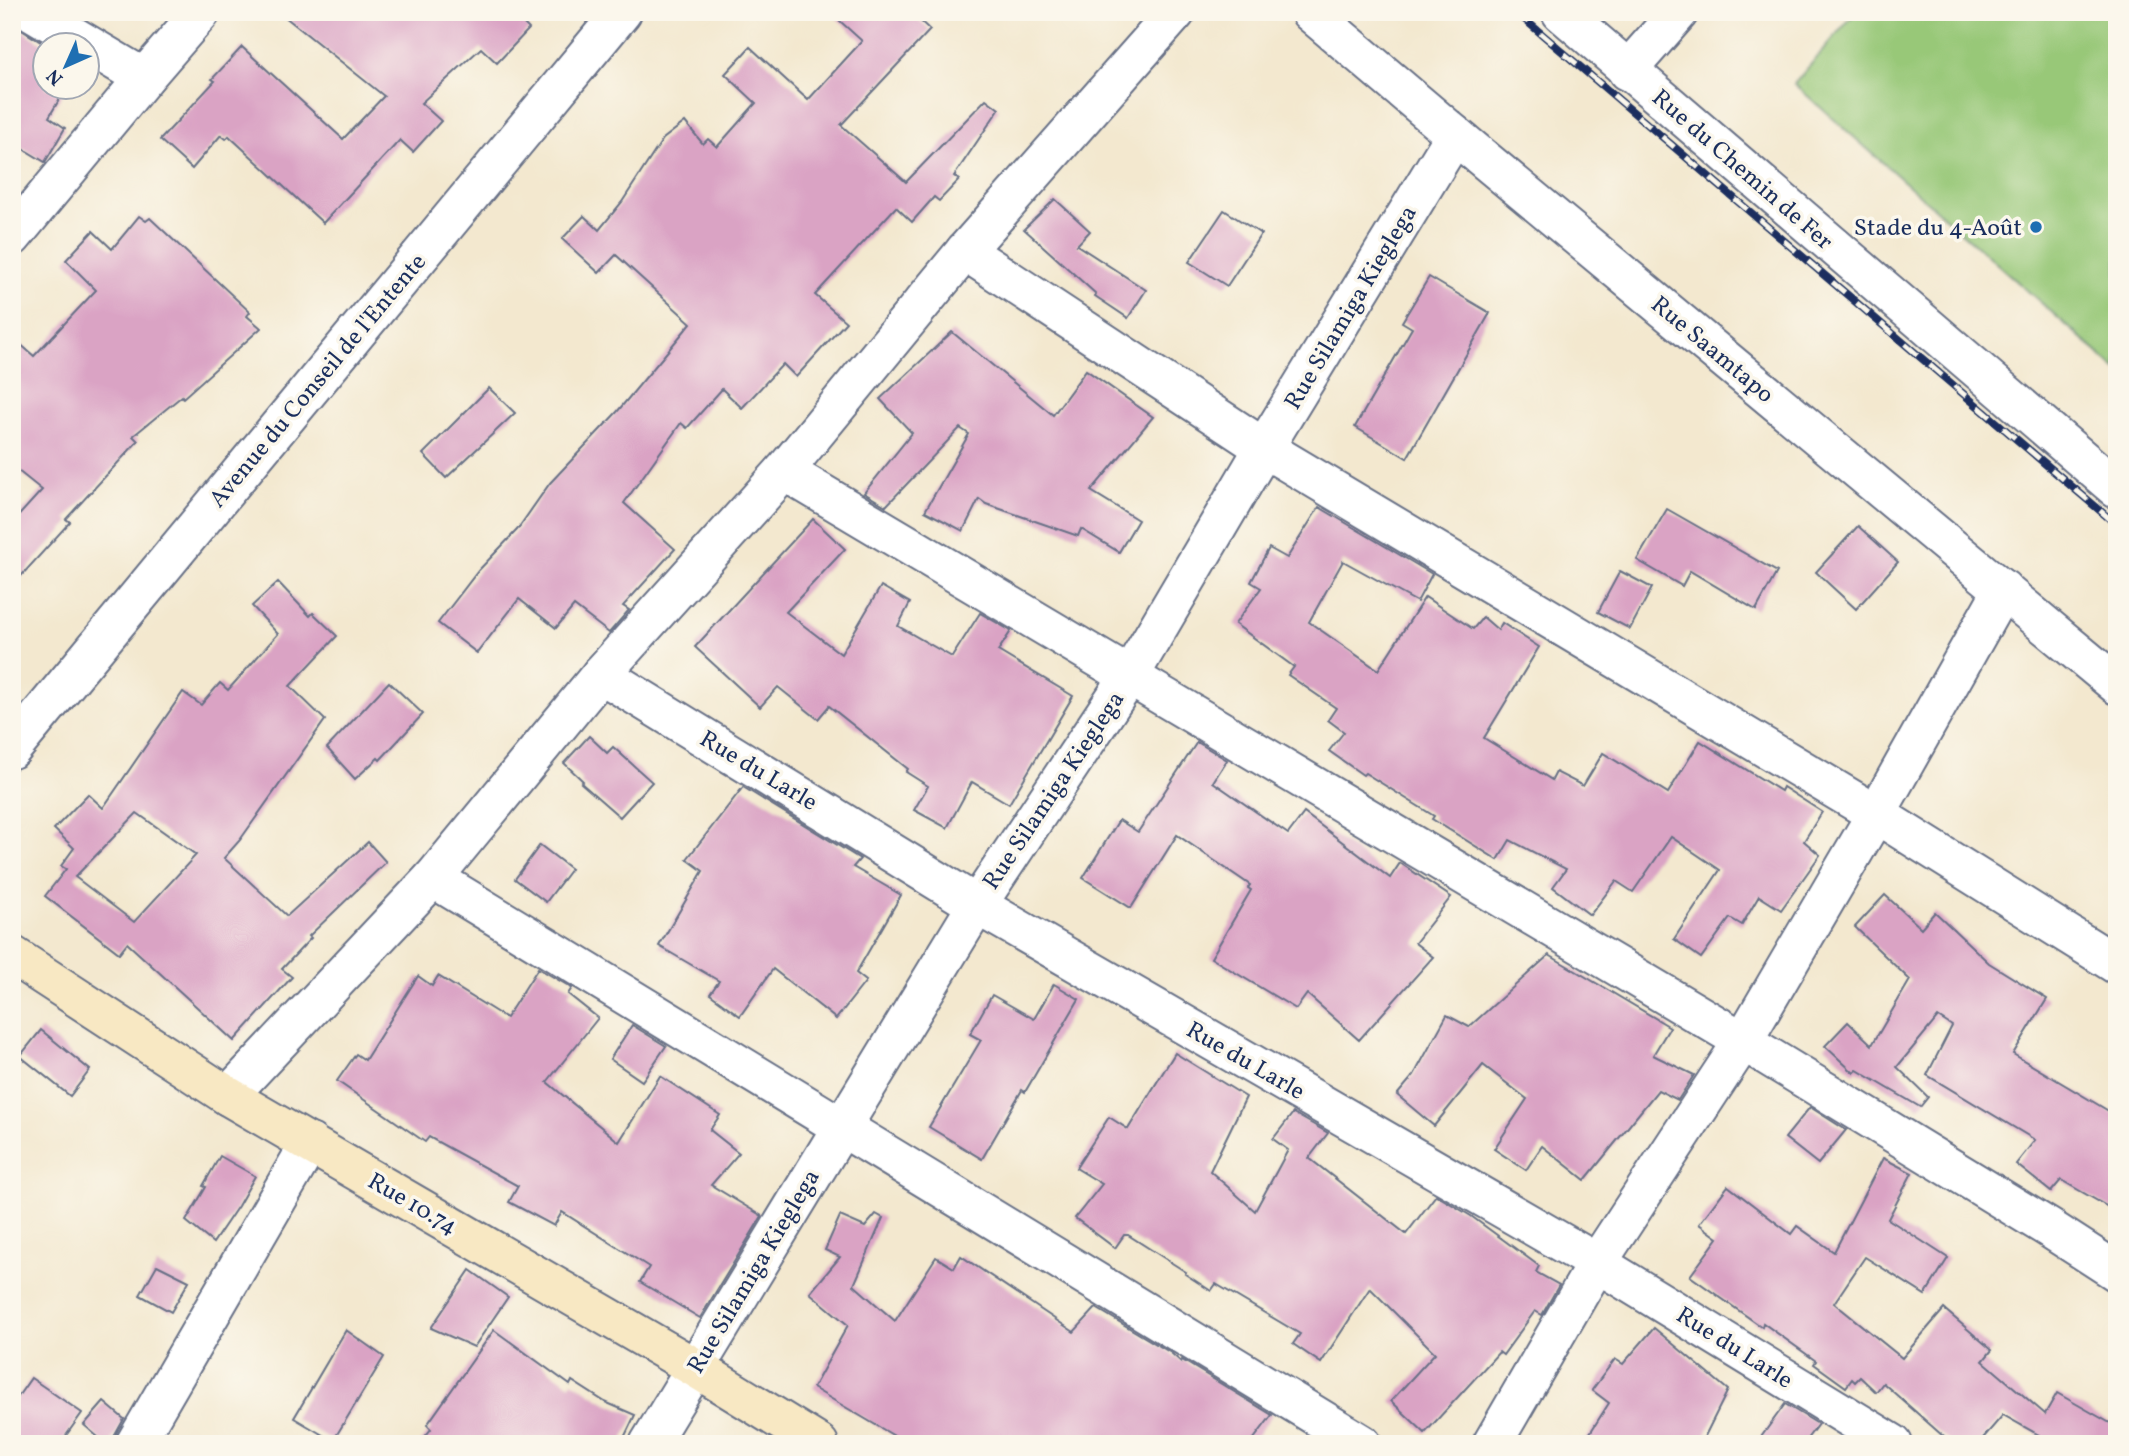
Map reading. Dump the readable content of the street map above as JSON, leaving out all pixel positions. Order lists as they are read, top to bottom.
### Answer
{
  "streets": {
    "main road": ["Rue 10.74"],
    "street": [
      "Rue du Chemin de Fer",
      "Rue Silamiga Kieglega",
      "Rue Saamtapo",
      "Avenue du Conseil de l'Entente",
      "Rue du Larle"
    ]
  },
  "crossings": [
    ["Rue Silamiga Kieglega", "Rue Saamtapo"],
    ["Rue Silamiga Kieglega", "Rue du Larle"],
    ["Rue Silamiga Kieglega", "Rue 10.74"]
  ],
  "places": ["Stade du 4-Août"],
  "north": "bottom left"
}
